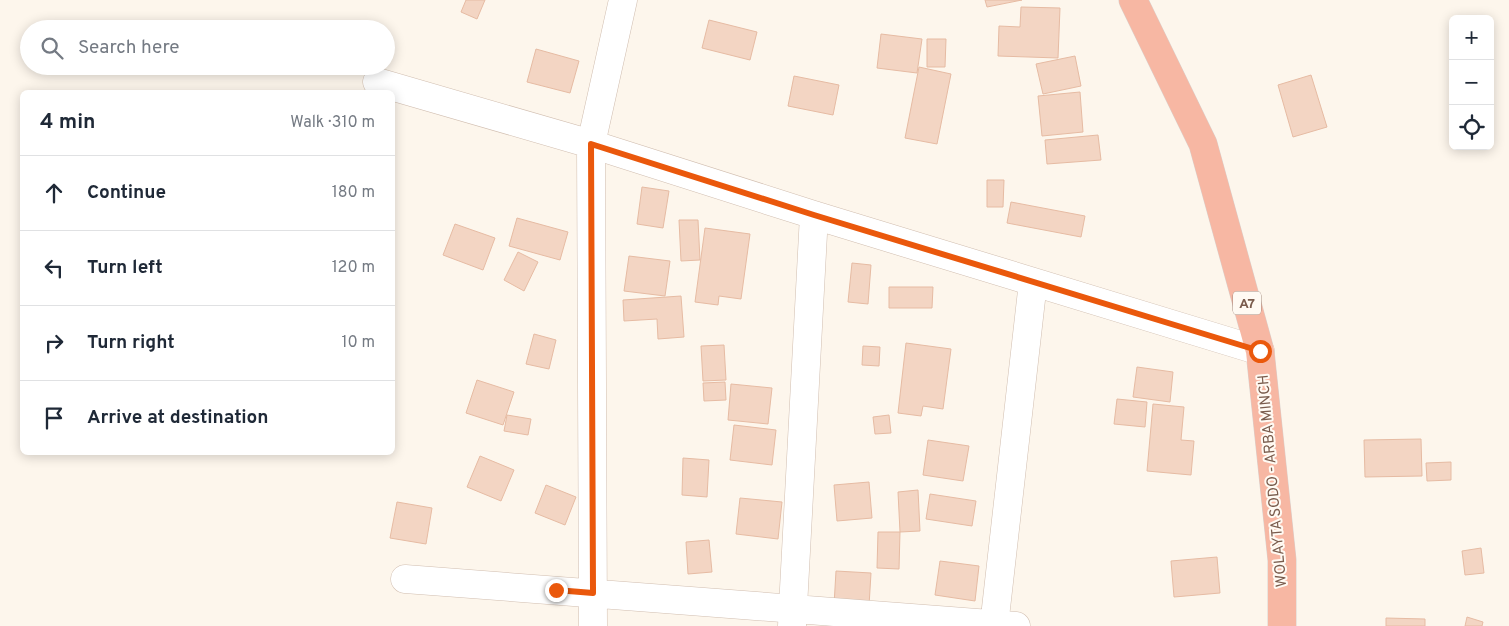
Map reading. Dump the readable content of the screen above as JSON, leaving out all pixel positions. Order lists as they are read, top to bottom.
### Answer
{
  "streets": {
    "highway": ["A7", "WOLAYTA SODO - ARBA MINCH"]
  },
  "page": {
    "map_buttons": ["+", "−"],
    "search": "Search here",
    "heading": ["4 min", "Walk · 310 m"],
    "list": [
      ["Continue", "180 m"],
      ["Turn left", "120 m"],
      ["Turn right", "10 m"],
      "Arrive at destination"
    ]
  }
}
